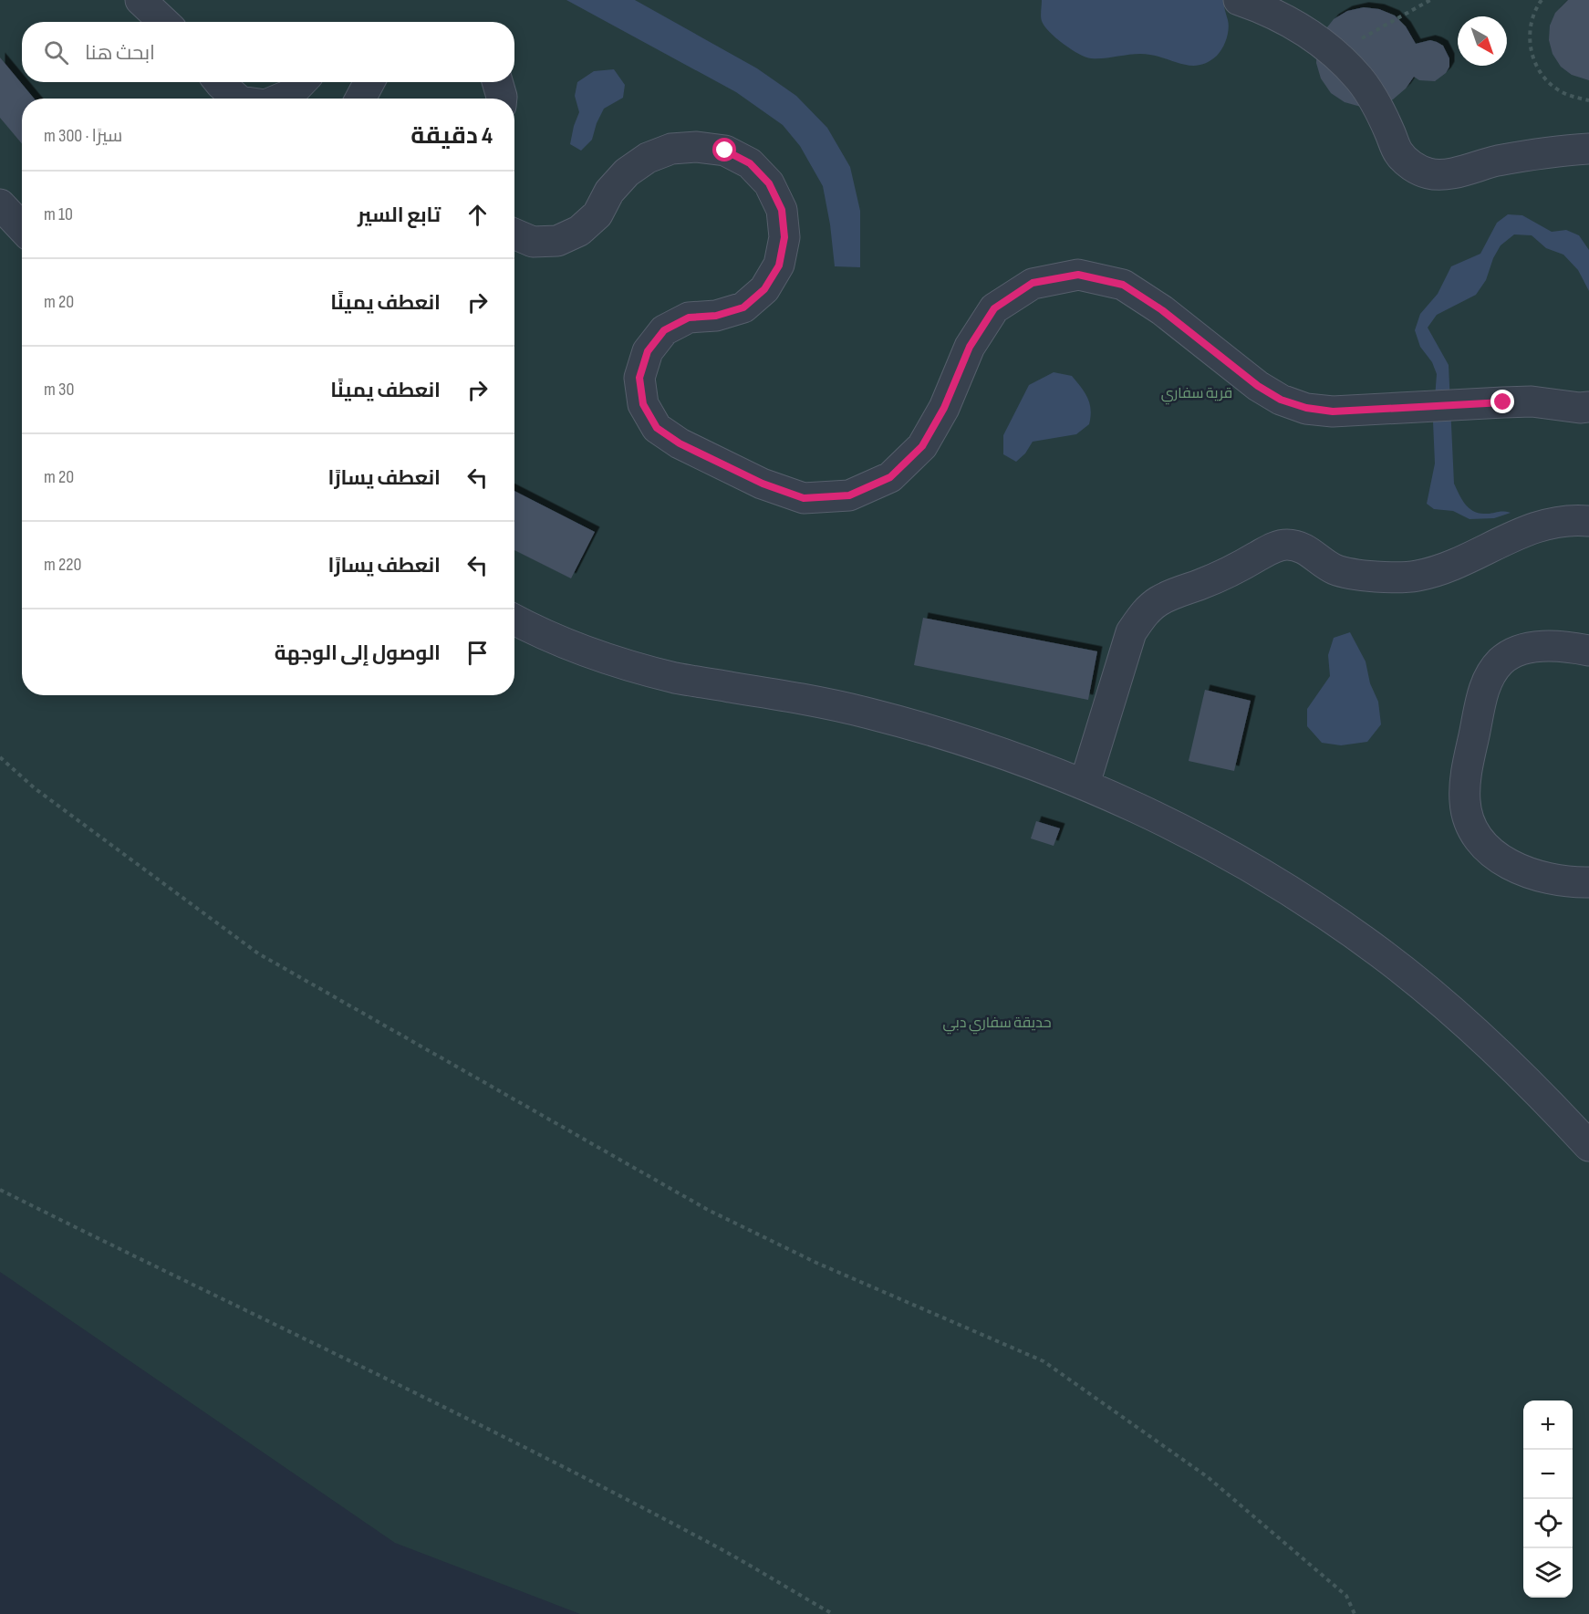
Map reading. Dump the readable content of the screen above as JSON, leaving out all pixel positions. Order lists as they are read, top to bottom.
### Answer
{
  "parks": ["قرية سفاري", "حديقة سفاري دبي"],
  "north": "bottom right",
  "page": {
    "search": "ابحث هنا",
    "heading": ["4 دقيقة", "سيرًا · 300 m"],
    "list": [
      ["تابع السير", "10 m"],
      ["انعطف يمينًا", "20 m"],
      ["انعطف يمينًا", "30 m"],
      ["انعطف يسارًا", "20 m"],
      ["انعطف يسارًا", "220 m"],
      "الوصول إلى الوجهة"
    ],
    "map_buttons": ["+", "−"]
  }
}
